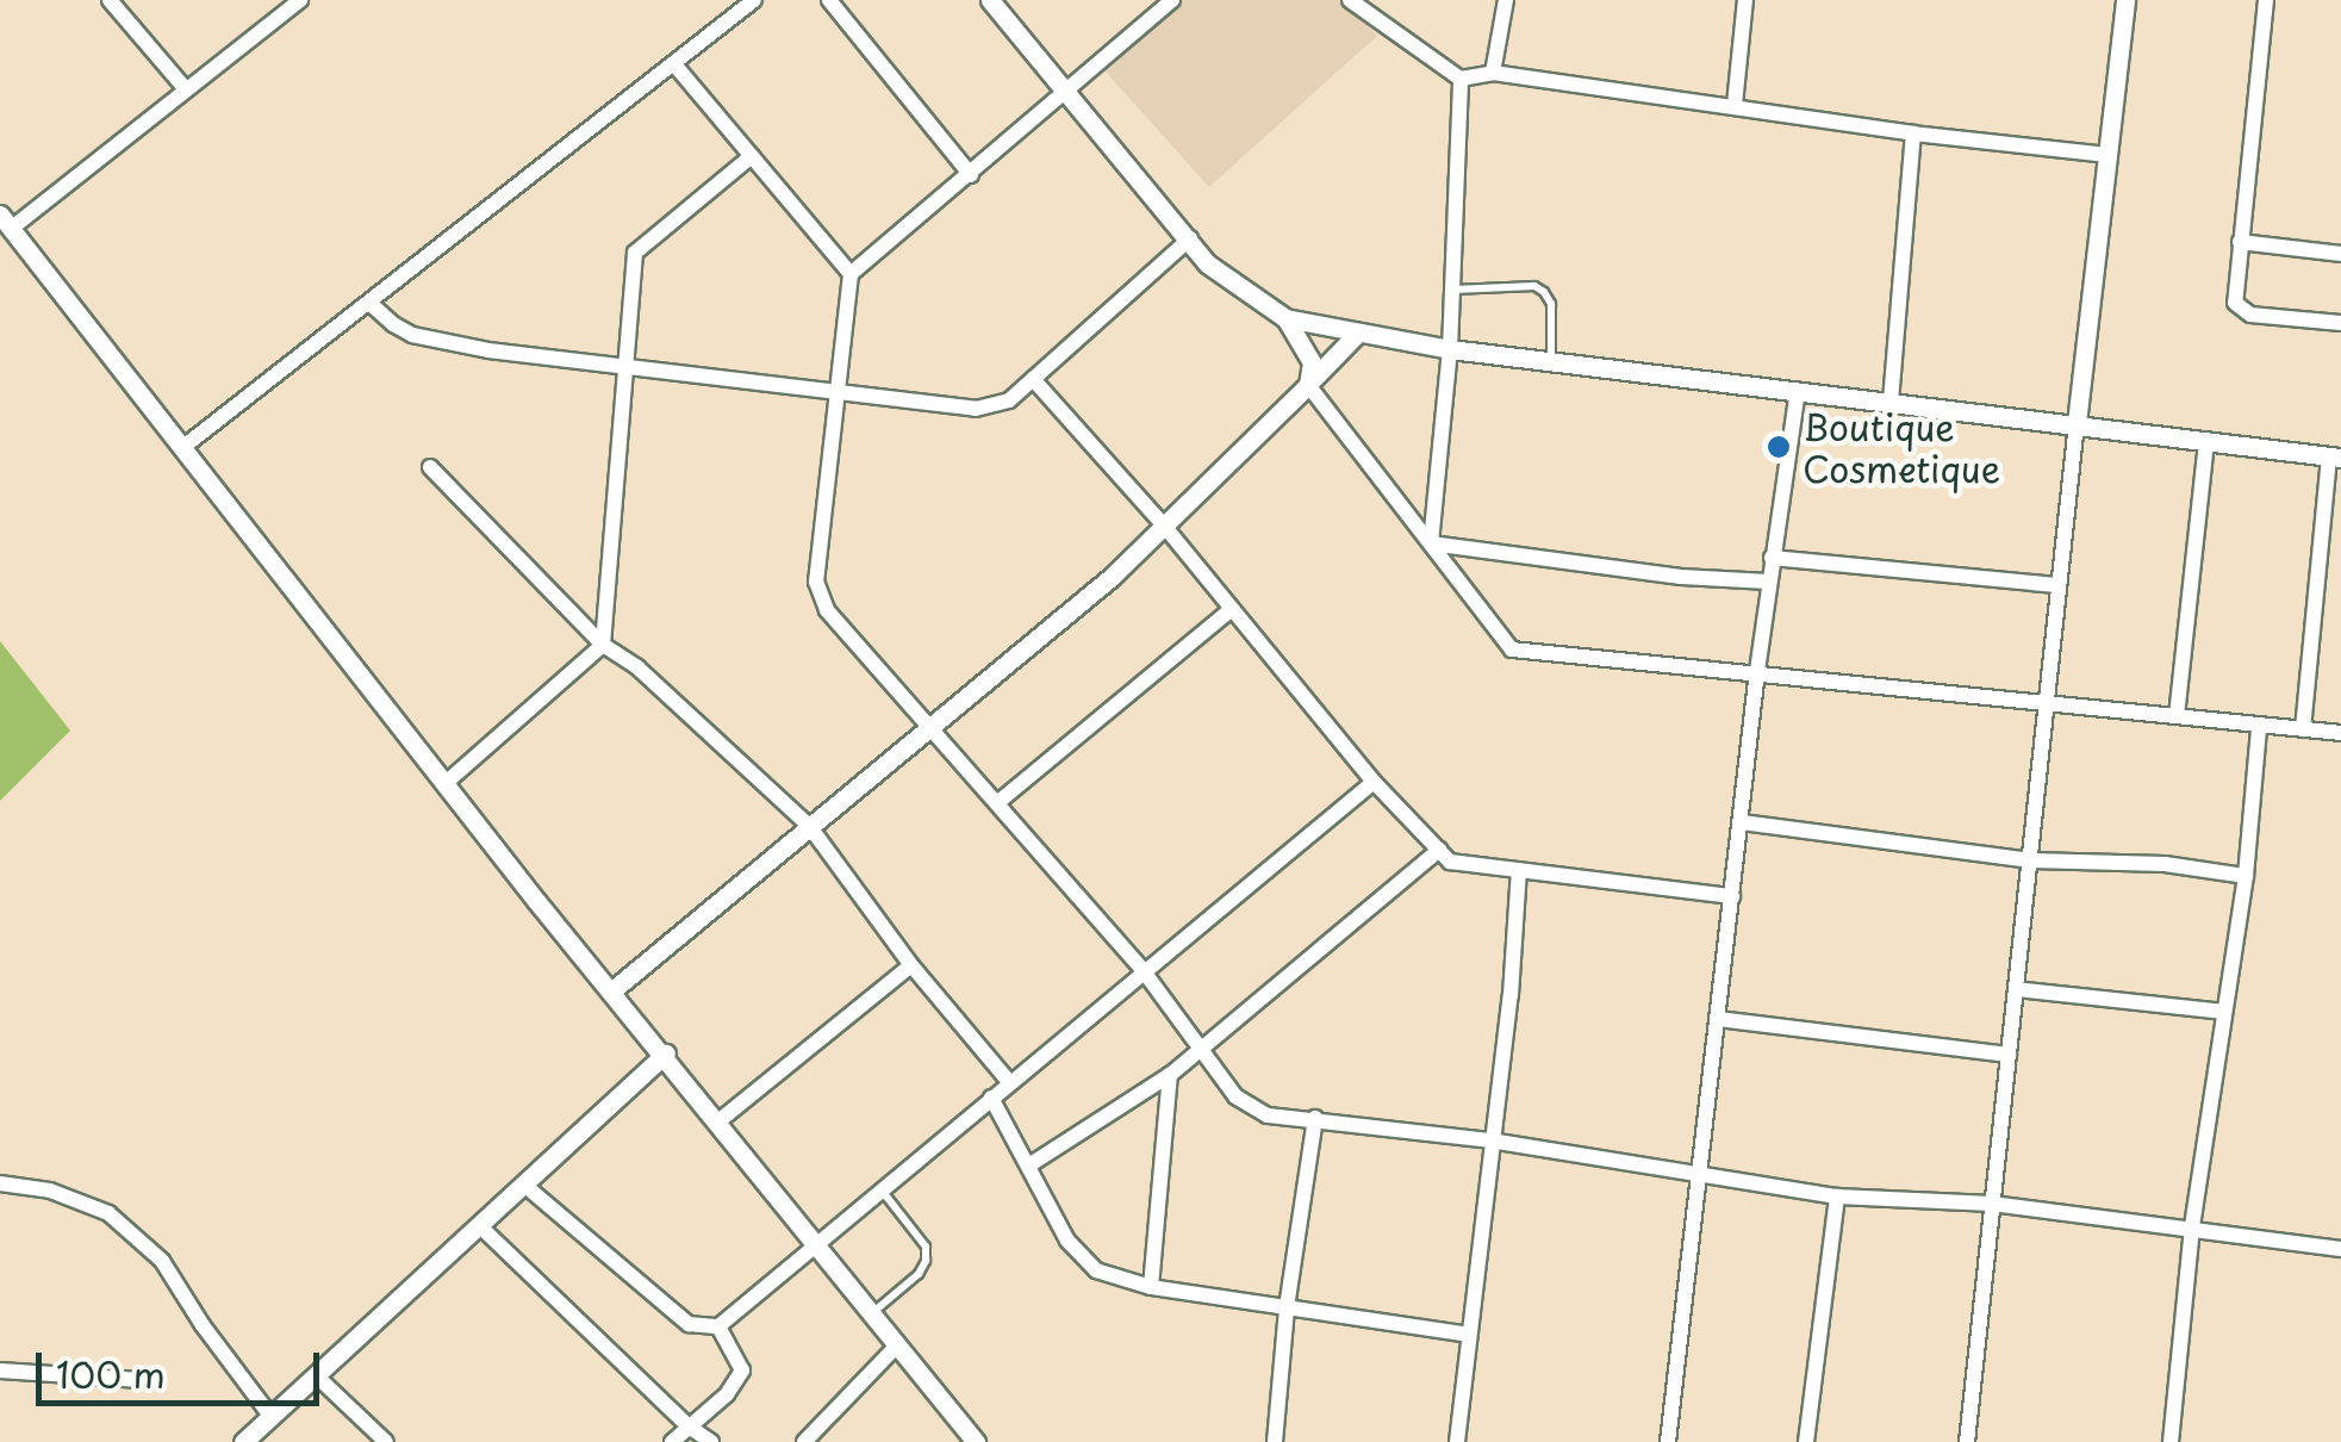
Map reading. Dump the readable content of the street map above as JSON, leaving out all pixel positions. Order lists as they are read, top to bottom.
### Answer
{
  "places": ["Boutique Cosmetique"],
  "scale_bar": "100 m"
}
